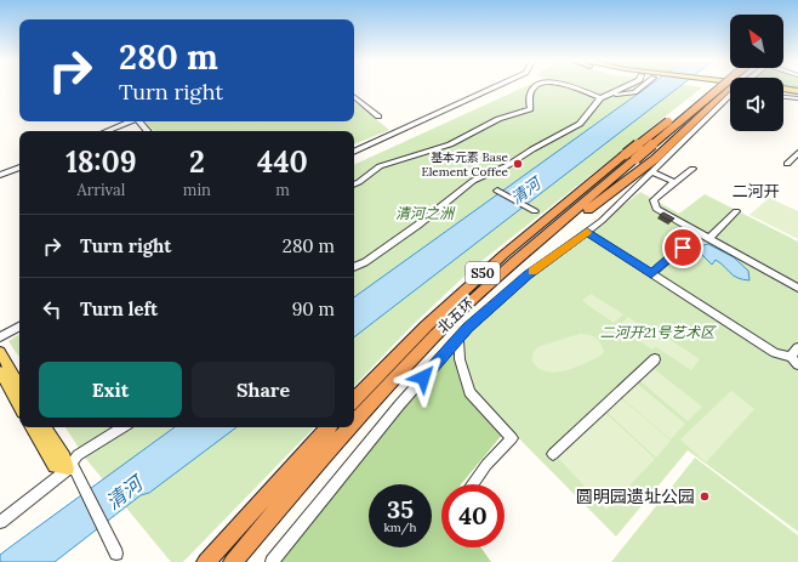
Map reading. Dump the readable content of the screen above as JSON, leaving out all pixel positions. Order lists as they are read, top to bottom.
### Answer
{
  "streets": {
    "highway": ["S50", "北五环"]
  },
  "districts": ["二河开"],
  "water": ["清河"],
  "parks": ["清河之洲", "二河开21号艺术区"],
  "places": ["基本元素 Base Element Coffee", "圆明园遗址公园"],
  "north": "top left",
  "page": {
    "turn": ["280 m", "Turn right"],
    "eta": [
      "18:09",
      "Arrival",
      "2",
      "min",
      "440",
      "m"
    ],
    "list": [
      {
        "name": "Turn right",
        "value": "280 m"
      },
      {
        "name": "Turn left",
        "value": "90 m"
      }
    ],
    "buttons": ["Exit", "Share"],
    "speed": "35 km/h",
    "limit": "40"
  }
}
